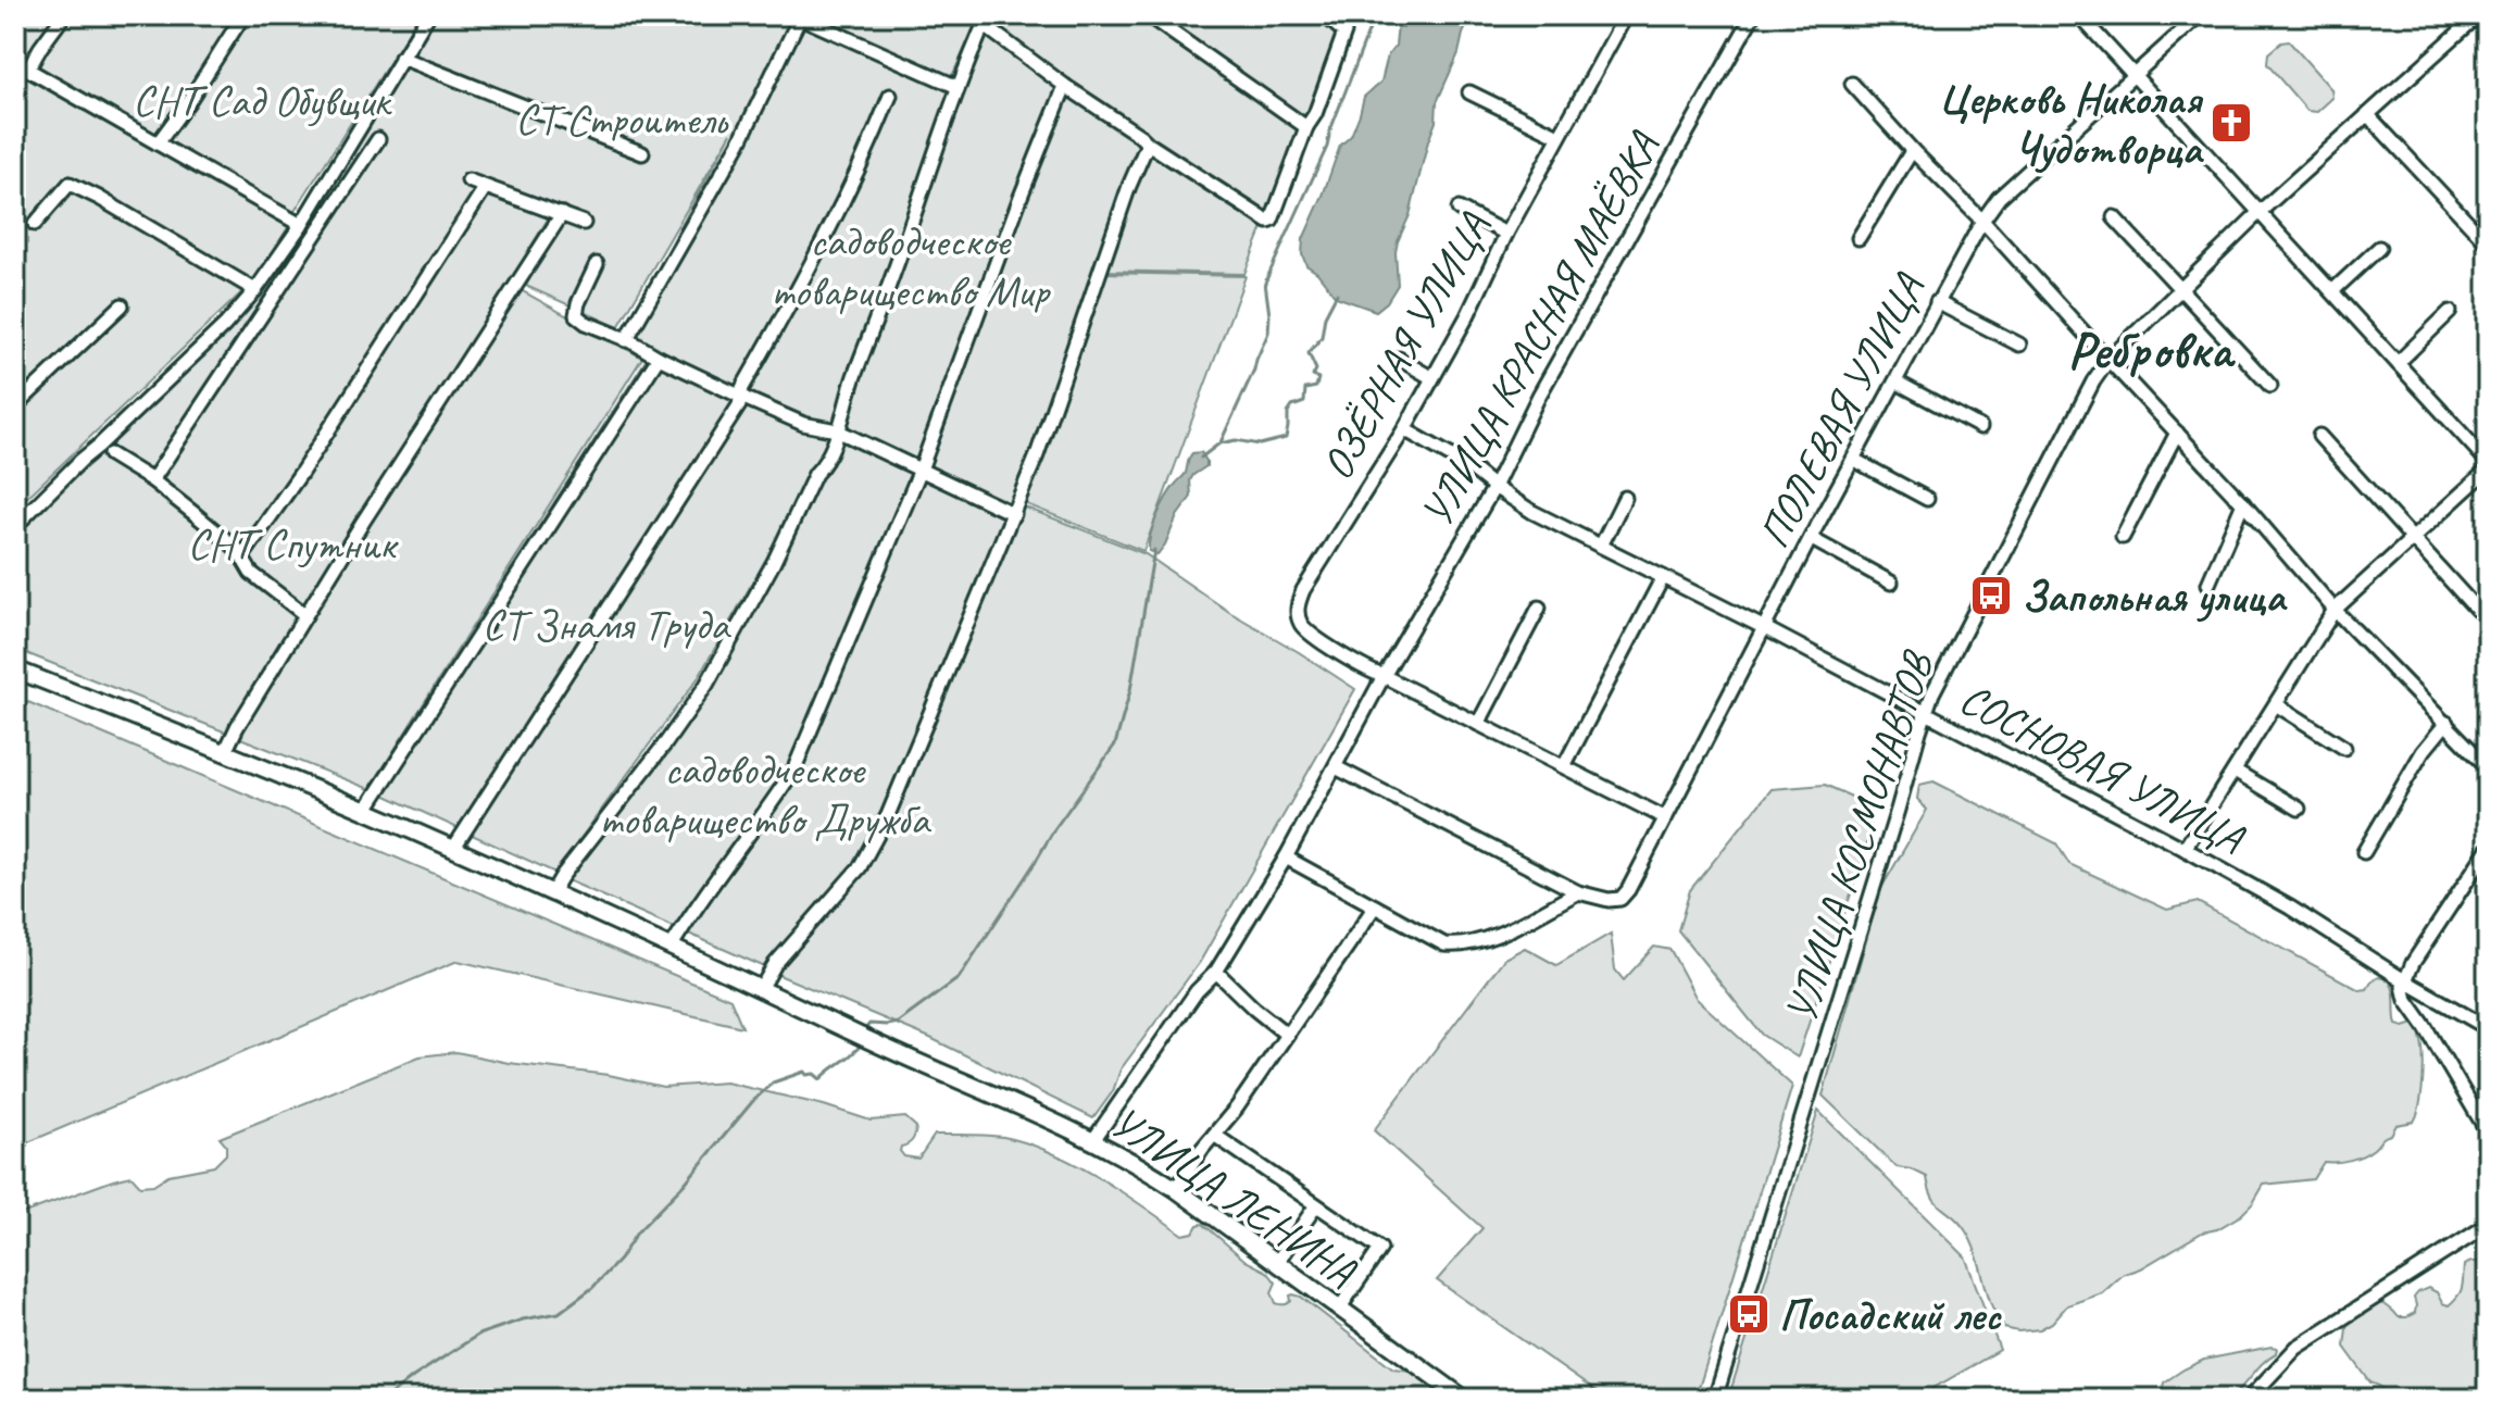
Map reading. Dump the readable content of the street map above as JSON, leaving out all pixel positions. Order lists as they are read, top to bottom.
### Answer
{
  "streets": {
    "main road": ["УЛИЦА ЛЕНИНА"],
    "street": [
      "УЛИЦА КРАСНАЯ МАЁВКА",
      "ОЗЁРНАЯ УЛИЦА",
      "ПОЛЕВАЯ УЛИЦА",
      "СОСНОВАЯ УЛИЦА",
      "УЛИЦА КОСМОНАВТОВ"
    ]
  },
  "crossings": [
    ["УЛИЦА КРАСНАЯ МАЁВКА", "ОЗЁРНАЯ УЛИЦА"],
    ["УЛИЦА КРАСНАЯ МАЁВКА", "СОСНОВАЯ УЛИЦА"],
    ["УЛИЦА КРАСНАЯ МАЁВКА", "УЛИЦА ЛЕНИНА"],
    ["ОЗЁРНАЯ УЛИЦА", "СОСНОВАЯ УЛИЦА"],
    ["ПОЛЕВАЯ УЛИЦА", "СОСНОВАЯ УЛИЦА"],
    ["СОСНОВАЯ УЛИЦА", "УЛИЦА КОСМОНАВТОВ"]
  ],
  "districts": ["Ребровка"],
  "parks": [
    "СНТ Сад Обувщик",
    "СТ Строитель",
    "садоводческое товарищество Мир",
    "СНТ Спутник",
    "СТ Знамя Труда",
    "садоводческое товарищество Дружба"
  ],
  "places": {
    "church": ["Церковь Николая Чудотворца"],
    "bus stop": ["Запольная улица", "Посадский лес"]
  }
}
